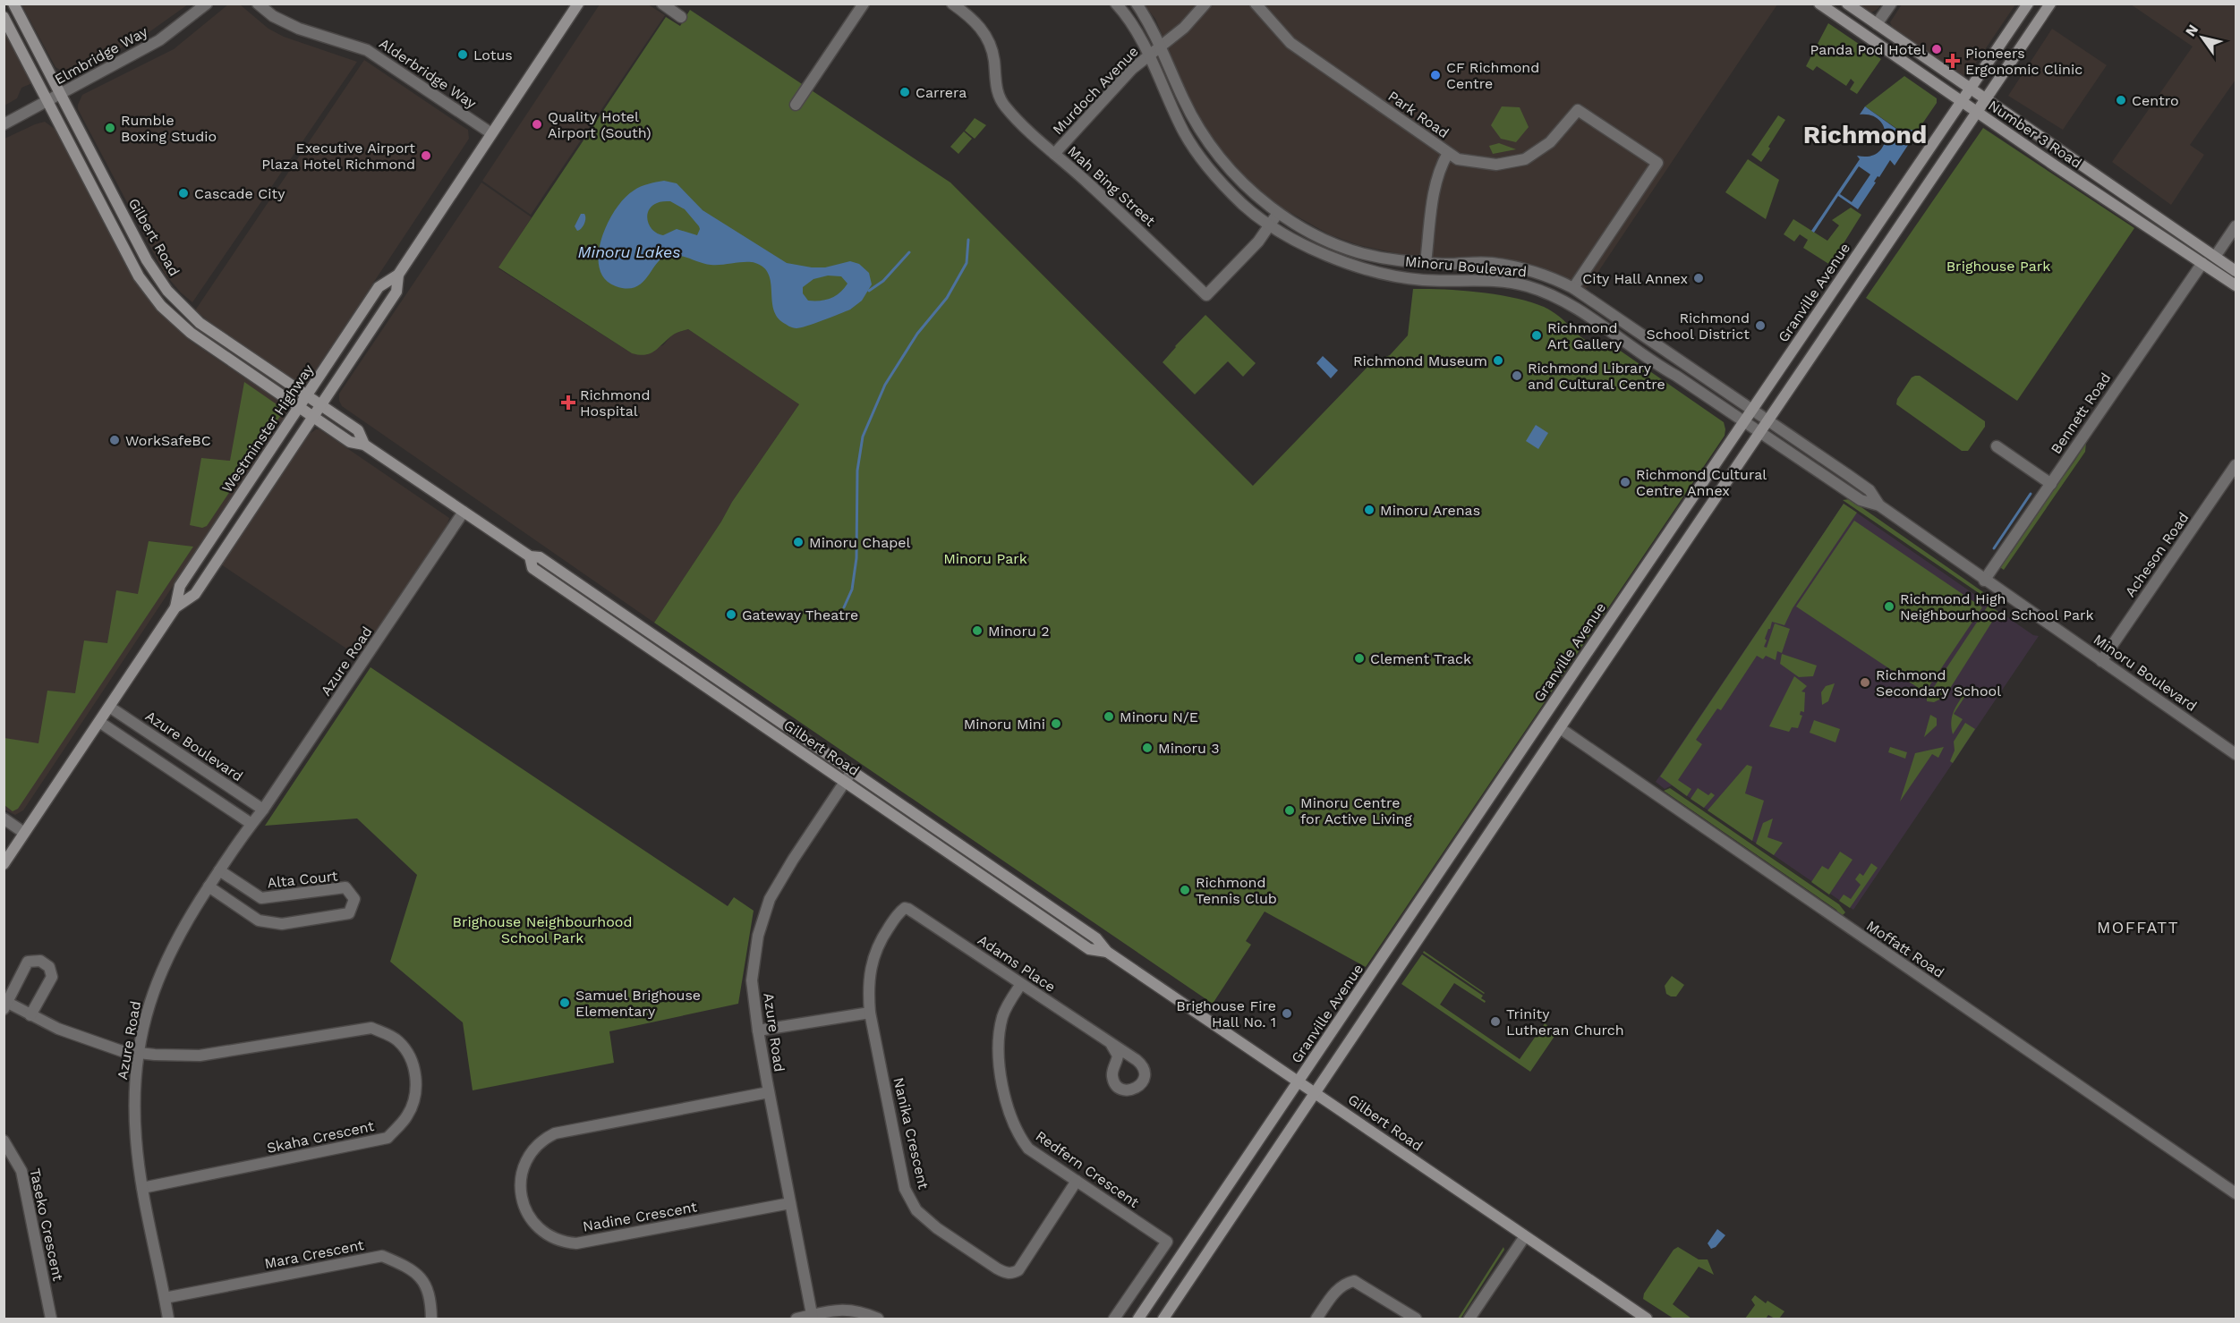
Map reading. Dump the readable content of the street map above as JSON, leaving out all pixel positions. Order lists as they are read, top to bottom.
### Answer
{
  "streets": {
    "main road": [
      "Number 3 Road",
      "Gilbert Road",
      "Granville Avenue",
      "Westminster Highway"
    ],
    "street": [
      "Elmbridge Way",
      "Alderbridge Way",
      "Murdoch Avenue",
      "Park Road",
      "Mah Bing Street",
      "Minoru Boulevard",
      "Bennett Road",
      "Acheson Road",
      "Azure Road",
      "Azure Boulevard",
      "Alta Court",
      "Moffatt Road",
      "Adams Place",
      "Nanika Crescent",
      "Skaha Crescent",
      "Redfern Crescent",
      "Nadine Crescent",
      "Taseko Crescent",
      "Mara Crescent"
    ]
  },
  "crossings": [
    ["Elmbridge Way", "Gilbert Road"],
    ["Alderbridge Way", "Westminster Highway"],
    ["Murdoch Avenue", "Mah Bing Street"],
    ["Murdoch Avenue", "Minoru Boulevard"],
    ["Park Road", "Minoru Boulevard"],
    ["Number 3 Road", "Granville Avenue"],
    ["Number 3 Road", "Bennett Road"],
    ["Mah Bing Street", "Minoru Boulevard"],
    ["Gilbert Road", "Granville Avenue"],
    ["Gilbert Road", "Westminster Highway"],
    ["Gilbert Road", "Azure Road"],
    ["Minoru Boulevard", "Granville Avenue"],
    ["Minoru Boulevard", "Bennett Road"],
    ["Minoru Boulevard", "Acheson Road"],
    ["Westminster Highway", "Azure Boulevard"],
    ["Azure Road", "Azure Boulevard"],
    ["Azure Road", "Alta Court"],
    ["Azure Road", "Skaha Crescent"],
    ["Azure Road", "Nadine Crescent"],
    ["Azure Road", "Mara Crescent"],
    ["Adams Place", "Nanika Crescent"],
    ["Adams Place", "Redfern Crescent"],
    ["Nanika Crescent", "Redfern Crescent"]
  ],
  "districts": ["Richmond", "MOFFATT"],
  "water": ["Minoru Lakes"],
  "parks": ["Brighouse Park", "Minoru Park", "Brighouse Neighbourhood School Park"],
  "places": {
    "other": [
      "Panda Pod Hotel",
      "Lotus",
      "CF Richmond Centre",
      "Carrera",
      "Centro",
      "Quality Hotel Airport (South)",
      "Rumble Boxing Studio",
      "Executive Airport Plaza Hotel Richmond",
      "Cascade City",
      "City Hall Annex",
      "Richmond School District",
      "Richmond Art Gallery",
      "Richmond Museum",
      "Richmond Library and Cultural Centre",
      "WorkSafeBC",
      "Richmond Cultural Centre Annex",
      "Minoru Arenas",
      "Minoru Chapel",
      "Richmond High Neighbourhood School Park",
      "Gateway Theatre",
      "Minoru 2",
      "Clement Track",
      "Richmond Secondary School",
      "Minoru N/E",
      "Minoru Mini",
      "Minoru 3",
      "Minoru Centre for Active Living",
      "Richmond Tennis Club",
      "Samuel Brighouse Elementary",
      "Brighouse Fire Hall No. 1",
      "Trinity Lutheran Church"
    ],
    "health": ["Pioneers Ergonomic Clinic", "Richmond Hospital"]
  },
  "north": "top left"
}
